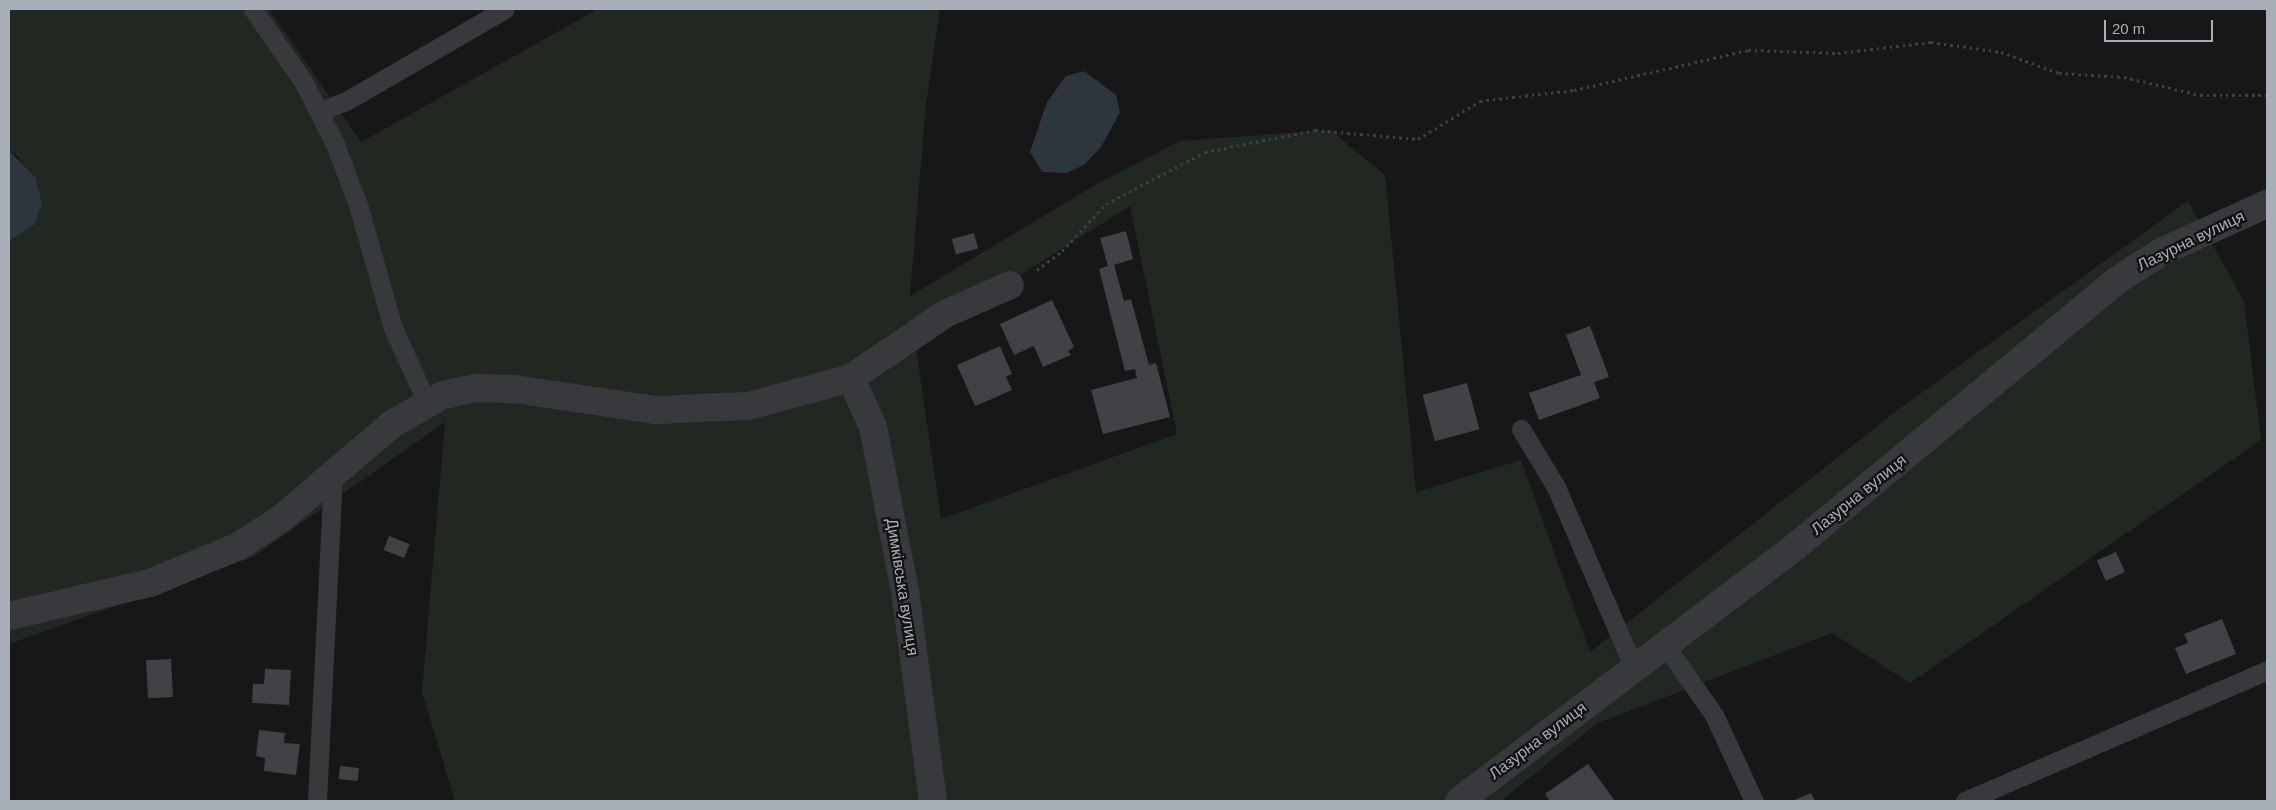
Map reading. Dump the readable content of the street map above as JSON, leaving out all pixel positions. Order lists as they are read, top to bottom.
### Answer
{
  "streets": {
    "street": ["Лазурна вулиця", "Димківська вулиця"]
  },
  "scale_bar": "20 m"
}
